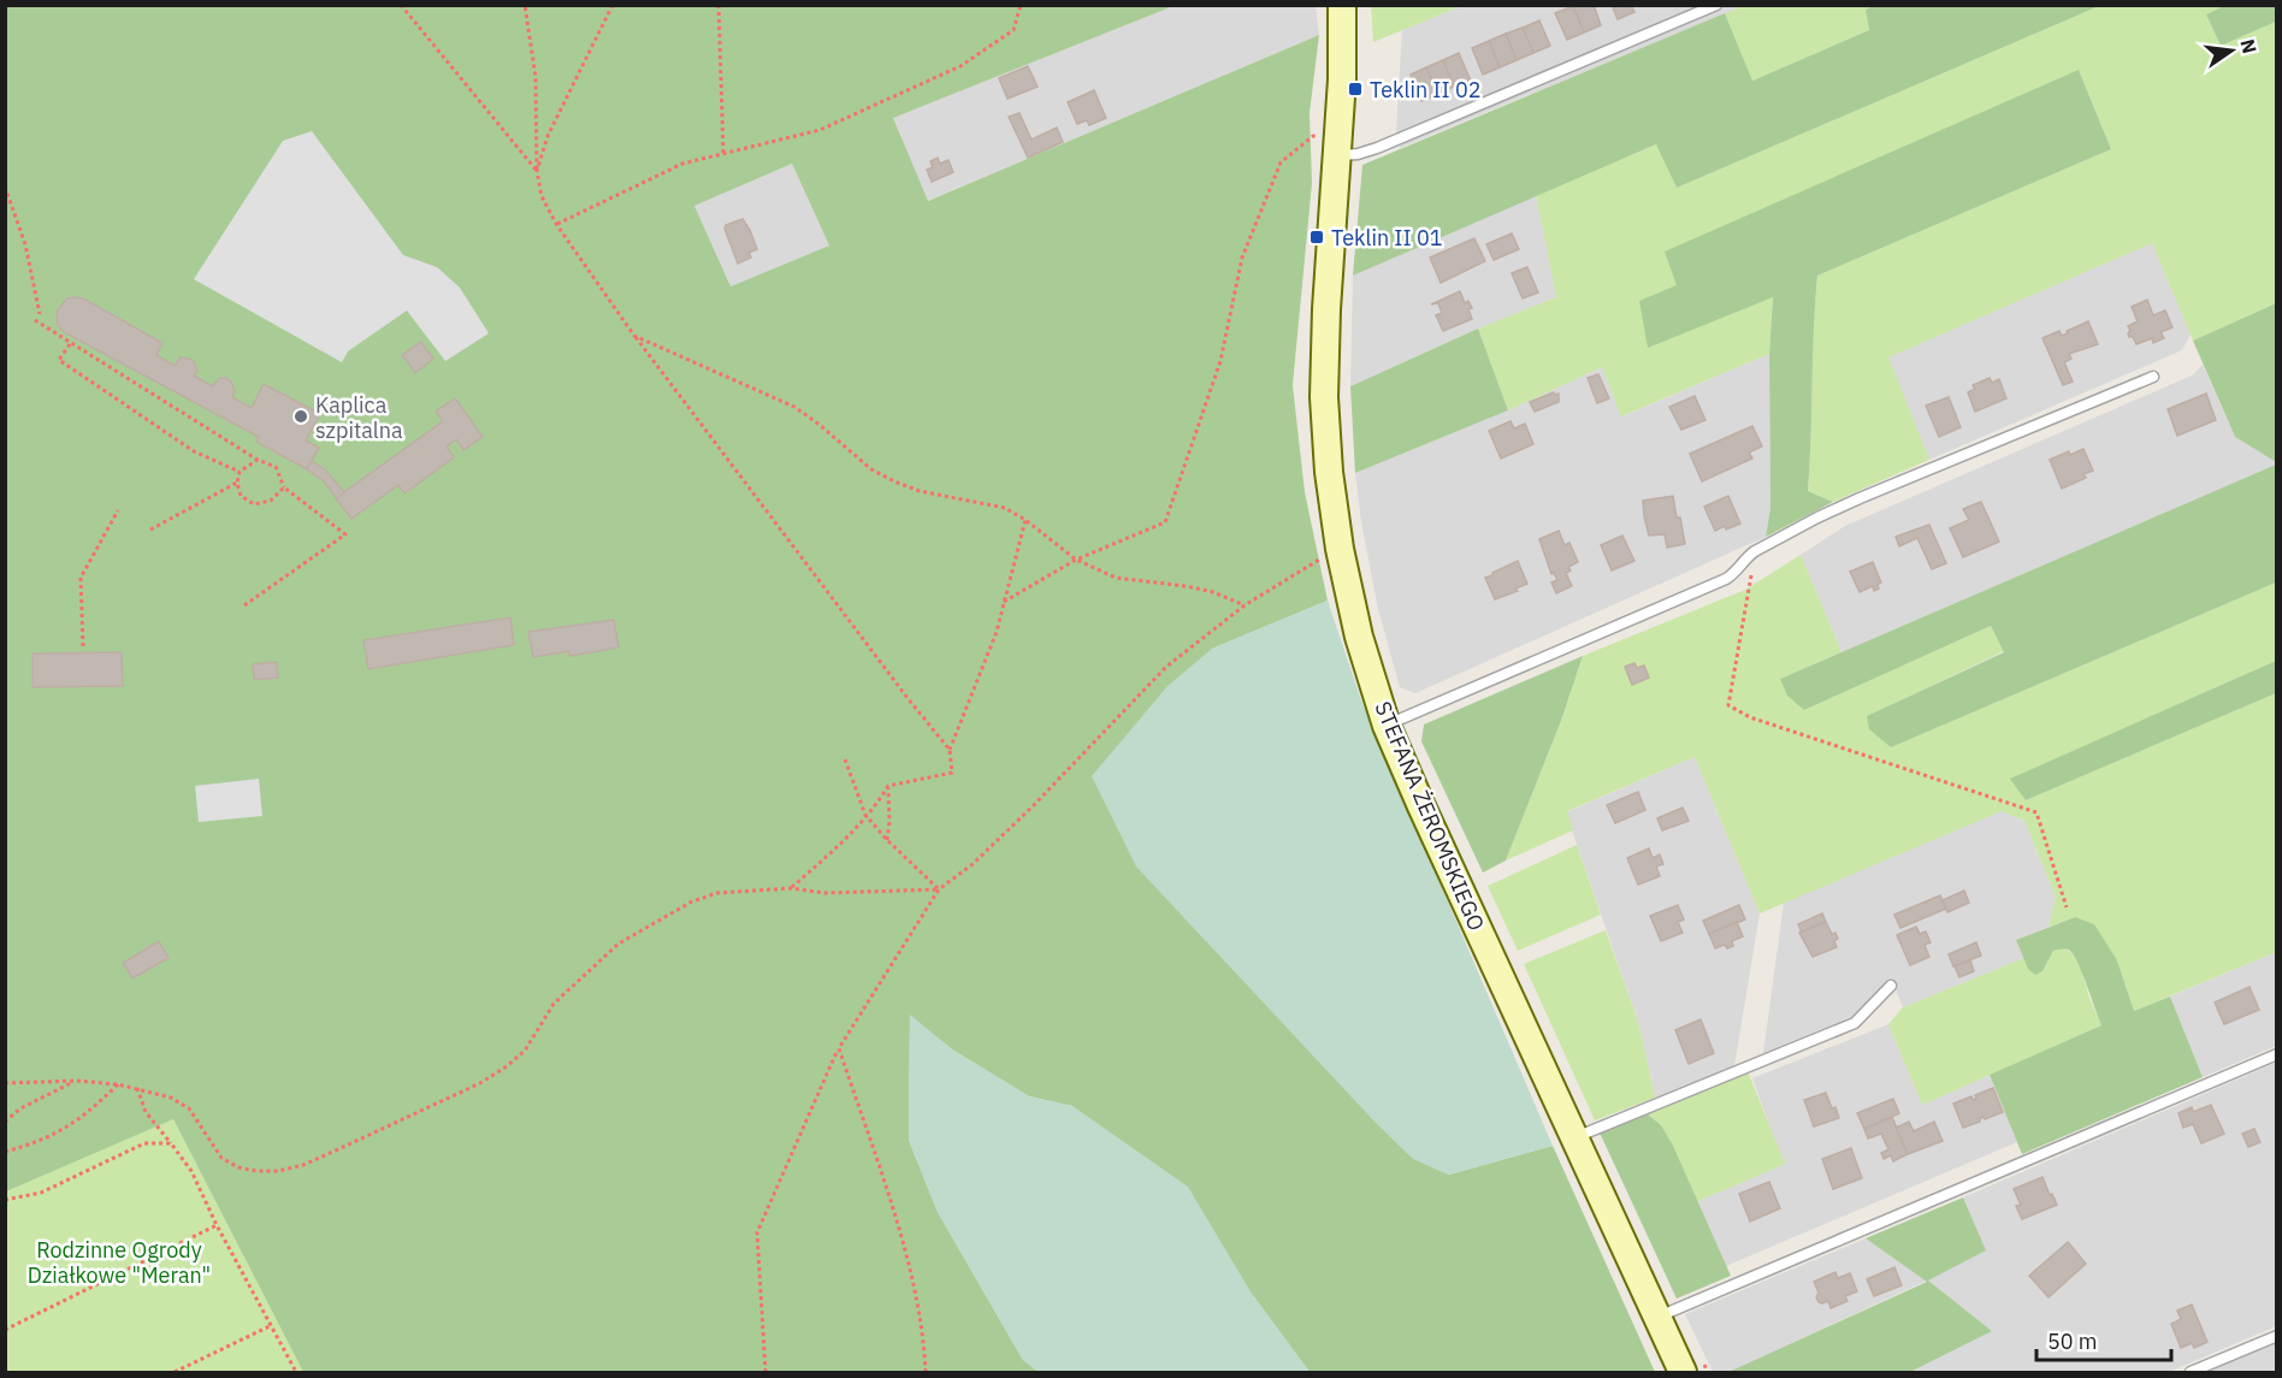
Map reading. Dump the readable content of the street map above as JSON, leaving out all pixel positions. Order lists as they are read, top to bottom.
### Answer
{
  "streets": {
    "main road": ["STEFANA ŻEROMSKIEGO"]
  },
  "parks": ["Rodzinne Ogrody Działkowe \"Meran\""],
  "places": {
    "transit": ["Teklin II 02", "Teklin II 01"],
    "other": ["Kaplica szpitalna"]
  },
  "scale_bar": "50 m",
  "north": "right"
}
